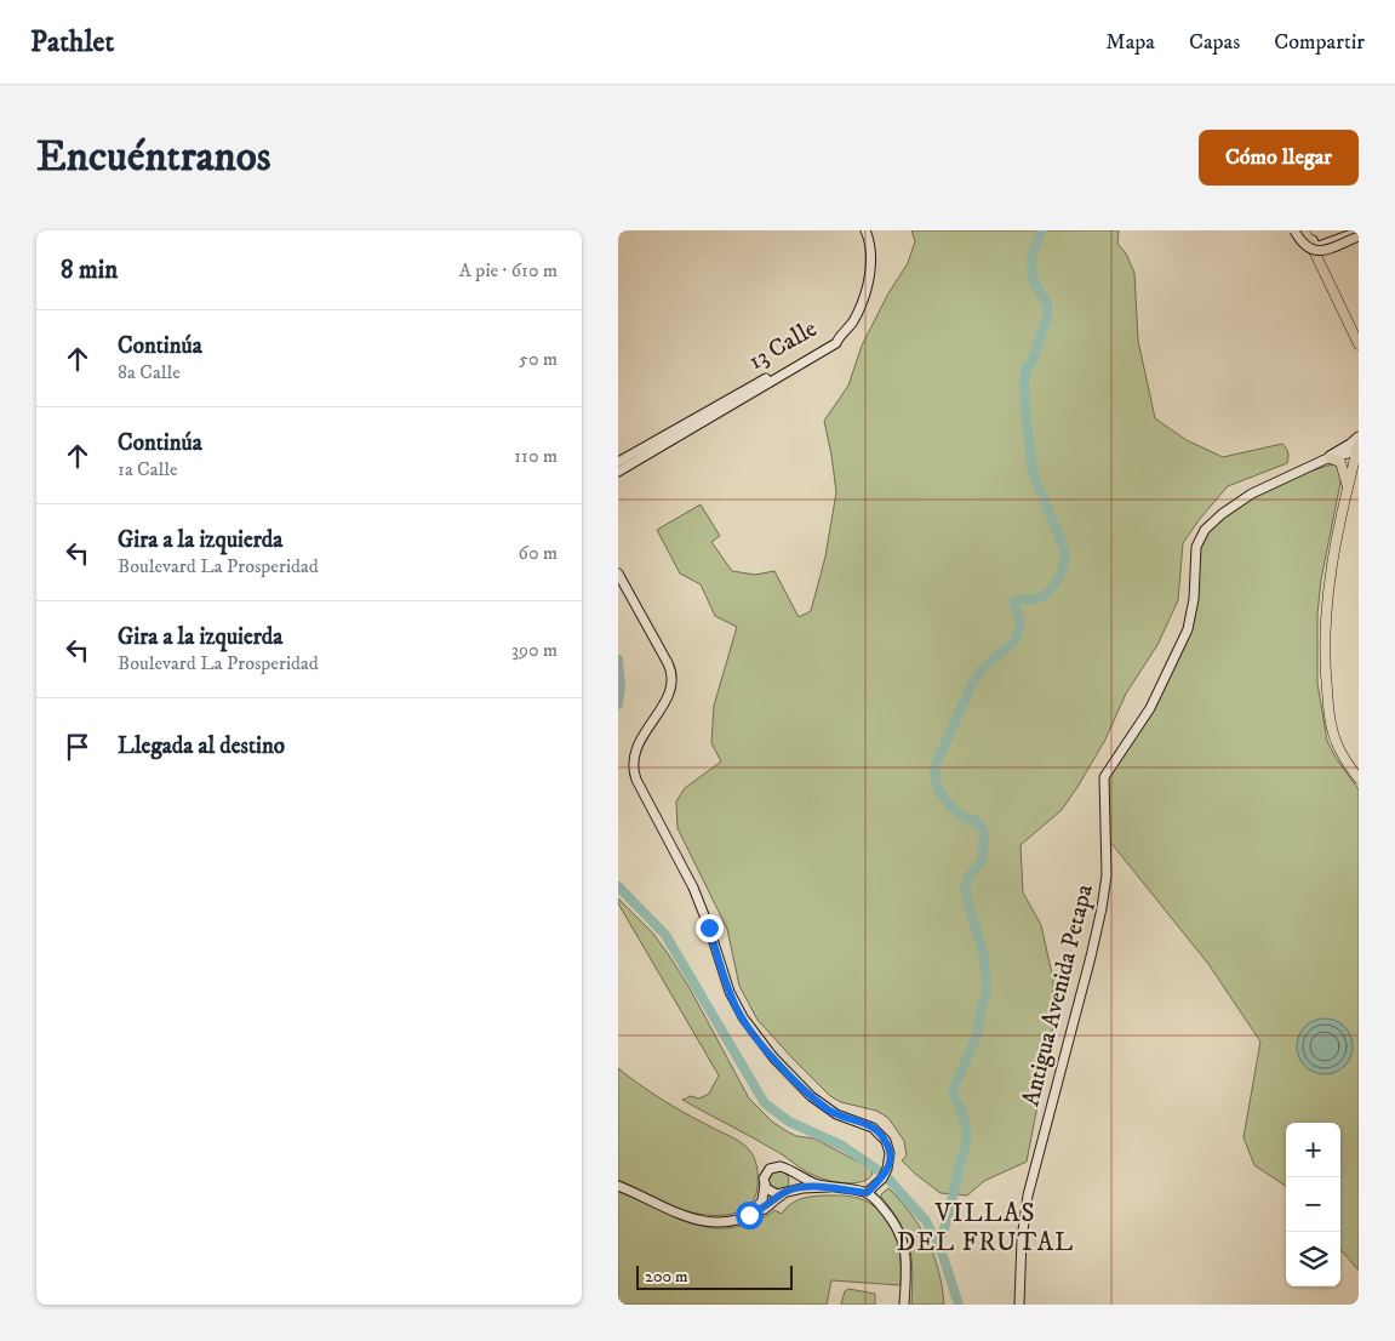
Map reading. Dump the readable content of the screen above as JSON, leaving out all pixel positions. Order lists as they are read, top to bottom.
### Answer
{
  "streets": {
    "main road": ["13 Calle", "Antigua Avenida Petapa"]
  },
  "districts": ["VILLAS DEL FRUTAL"],
  "scale_bar": "200 m",
  "page": {
    "header": "Pathlet",
    "nav": ["Mapa", "Capas", "Compartir"],
    "buttons": "Cómo llegar",
    "title": "Encuéntranos",
    "heading": ["8 min", "A pie · 610 m"],
    "list": [
      ["Continúa", "8a Calle", "50 m"],
      ["Continúa", "1a Calle", "110 m"],
      ["Gira a la izquierda", "Boulevard La Prosperidad", "60 m"],
      ["Gira a la izquierda", "Boulevard La Prosperidad", "390 m"],
      "Llegada al destino"
    ],
    "map_buttons": ["+", "−"],
    "scale": "200 m"
  }
}
